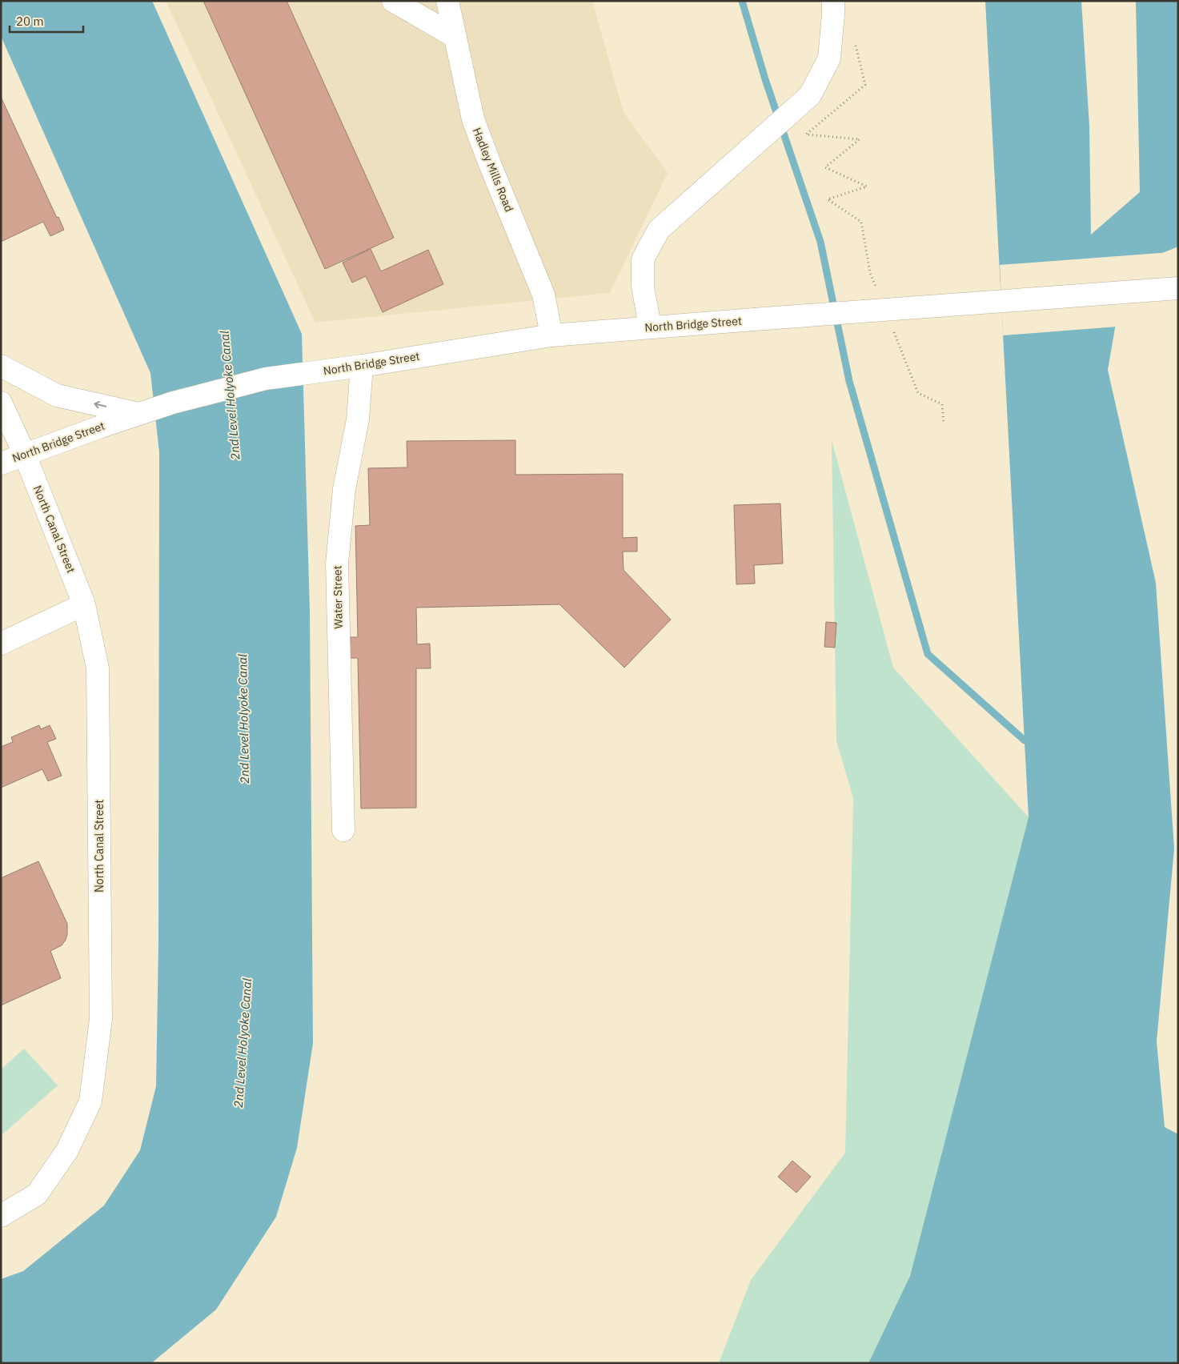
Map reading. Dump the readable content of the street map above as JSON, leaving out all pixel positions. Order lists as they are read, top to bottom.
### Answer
{
  "streets": {
    "main road": [
      "Hadley Mills Road",
      "North Bridge Street",
      "North Canal Street",
      "Water Street"
    ]
  },
  "crossings": [
    ["Hadley Mills Road", "North Bridge Street"],
    ["North Bridge Street", "North Canal Street"],
    ["North Bridge Street", "Water Street"]
  ],
  "water": ["2nd Level Holyoke Canal"],
  "scale_bar": "20 m"
}
